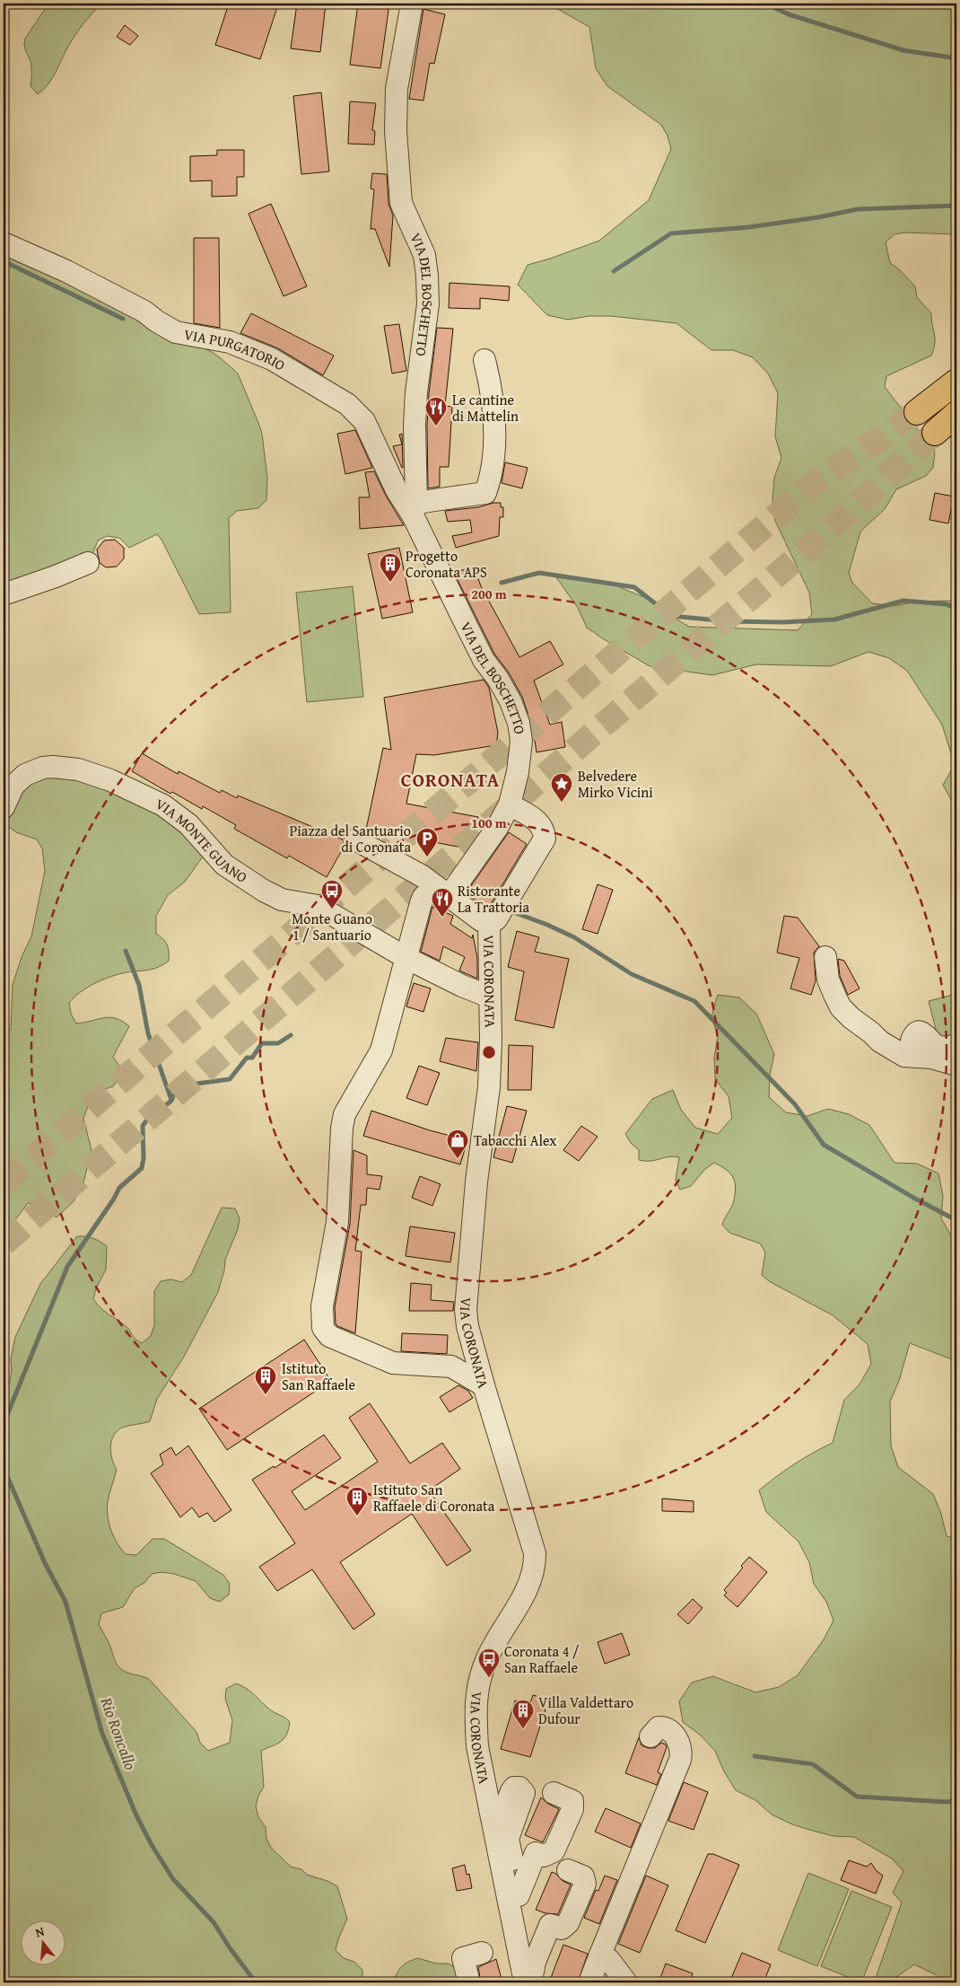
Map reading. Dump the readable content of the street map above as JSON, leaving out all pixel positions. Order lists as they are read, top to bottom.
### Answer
{
  "streets": {
    "street": [
      "VIA DEL BOSCHETTO",
      "VIA PURGATORIO",
      "VIA MONTE GUANO",
      "VIA CORONATA"
    ]
  },
  "crossings": [
    ["VIA DEL BOSCHETTO", "VIA PURGATORIO"],
    ["VIA DEL BOSCHETTO", "VIA CORONATA"],
    ["VIA MONTE GUANO", "VIA CORONATA"]
  ],
  "districts": ["CORONATA"],
  "water": ["Rio Roncallo"],
  "places": {
    "restaurant": ["Le cantine di Mattelin", "Ristorante La Trattoria"],
    "building": [
      "Progetto Coronata APS",
      "Istituto San Raffaele",
      "Istituto San Raffaele di Coronata",
      "Villa Valdettaro Dufour"
    ],
    "place": ["Belvedere Mirko Vicini"],
    "parking": ["Piazza del Santuario di Coronata"],
    "bus stop": ["Monte Guano 1 / Santuario", "Coronata 4 / San Raffaele"],
    "shop": ["Tabacchi Alex"]
  },
  "north": "top",
  "rings": ["200 m", "100 m"]
}
